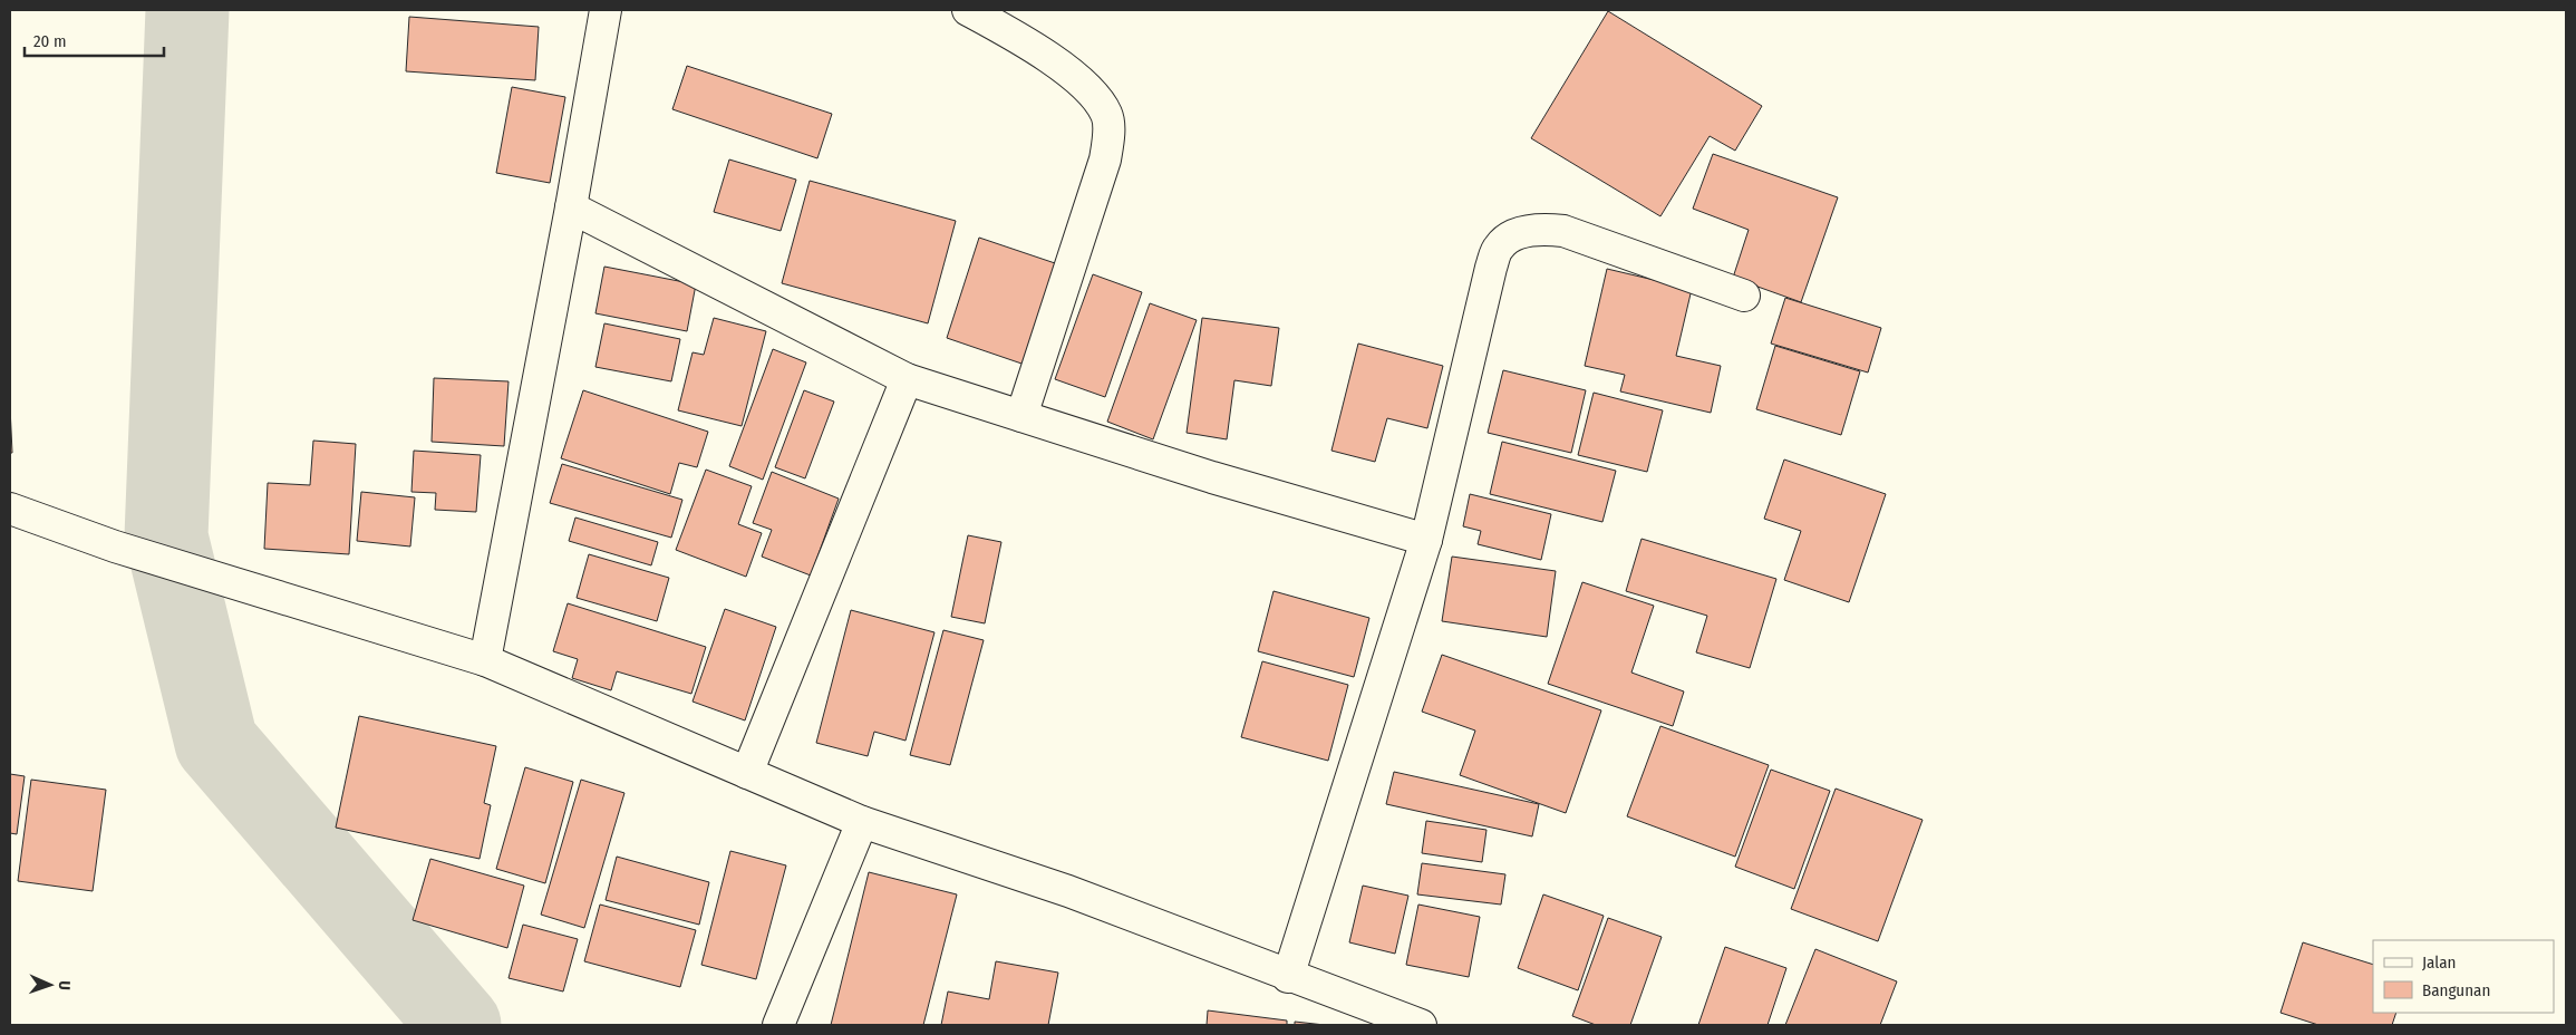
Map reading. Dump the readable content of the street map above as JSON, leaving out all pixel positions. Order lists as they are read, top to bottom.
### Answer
{
  "legend": ["Jalan", "Bangunan"],
  "scale_bar": "20 m",
  "north": "right"
}
